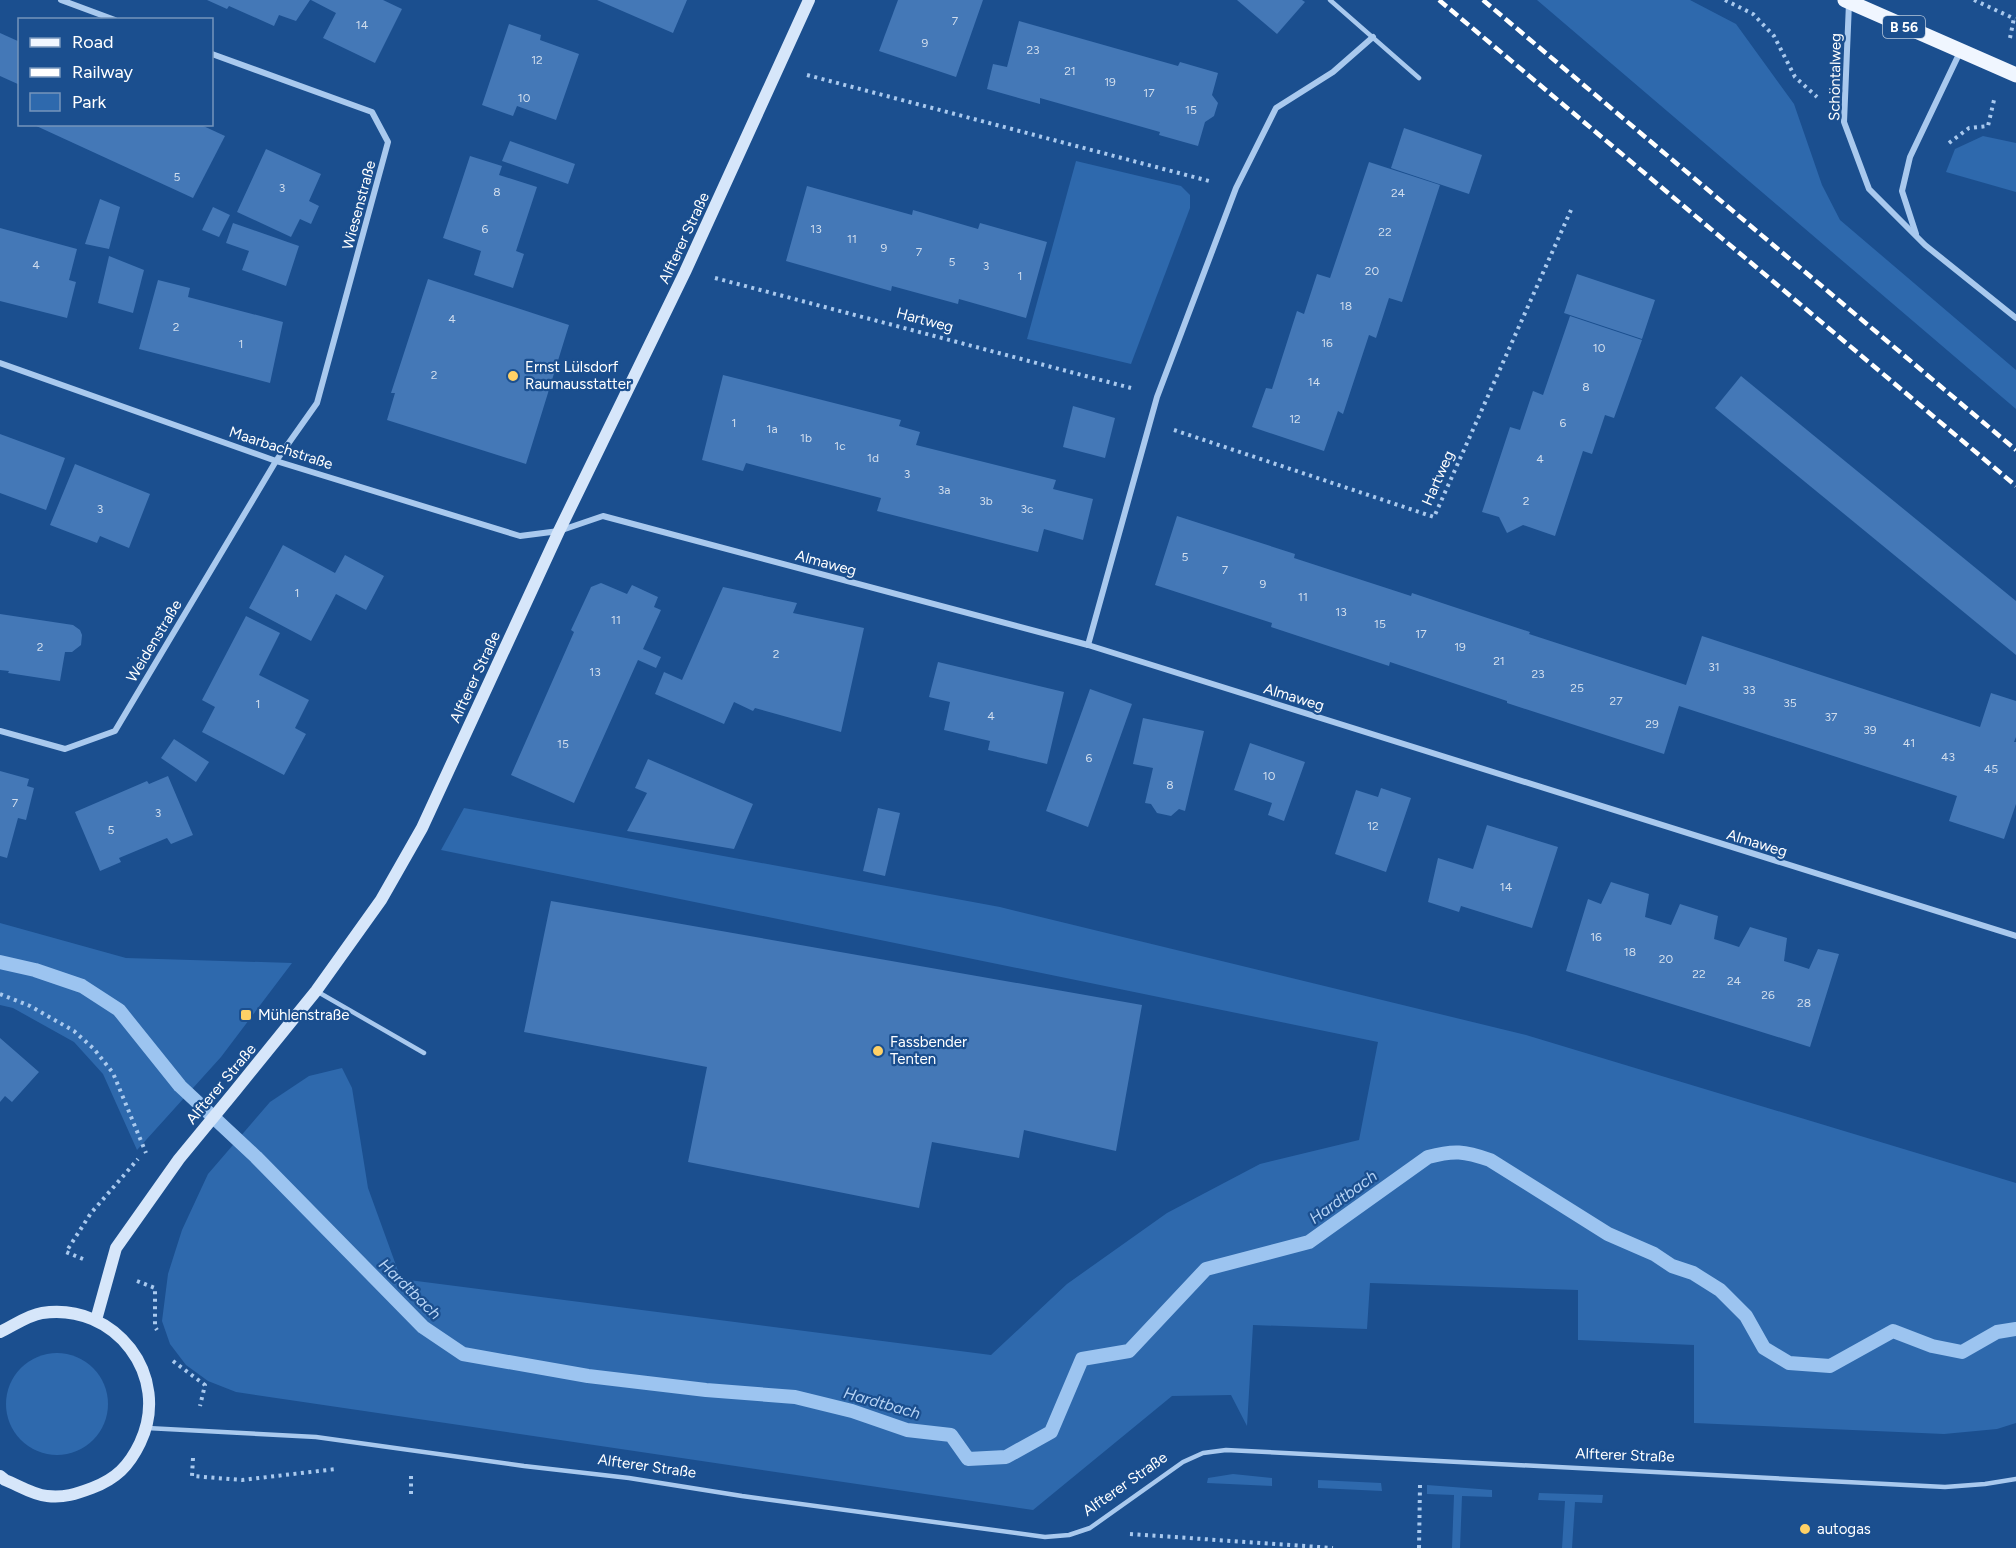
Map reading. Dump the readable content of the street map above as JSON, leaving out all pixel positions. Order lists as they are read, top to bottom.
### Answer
{
  "streets": {
    "main road": ["B 56"],
    "street": [
      "Schöntalweg",
      "Wiesenstraße",
      "Alfterer Straße",
      "Maarbachstraße",
      "Almaweg",
      "Weidenstraße"
    ],
    "path": ["Hartweg"]
  },
  "crossings": [
    ["B 56", "Schöntalweg"],
    ["Wiesenstraße", "Maarbachstraße"],
    ["Wiesenstraße", "Weidenstraße"],
    ["Alfterer Straße", "Hartweg"],
    ["Alfterer Straße", "Maarbachstraße"],
    ["Alfterer Straße", "Almaweg"],
    ["Maarbachstraße", "Almaweg"],
    ["Maarbachstraße", "Weidenstraße"]
  ],
  "water": ["Hardtbach"],
  "places": {
    "other": ["Ernst Lülsdorf Raumausstatter", "Fassbender Tenten", "autogas"],
    "transit": ["Mühlenstraße"]
  },
  "house_numbers": [
    "7",
    "14",
    "9",
    "23",
    "12",
    "21",
    "19",
    "17",
    "10",
    "15",
    "5",
    "3",
    "8",
    "24",
    "6",
    "13",
    "22",
    "11",
    "9",
    "7",
    "5",
    "4",
    "3",
    "20",
    "1",
    "18",
    "4",
    "2",
    "16",
    "1",
    "10",
    "2",
    "14",
    "8",
    "12",
    "1",
    "6",
    "1a",
    "1b",
    "1c",
    "1d",
    "4",
    "3",
    "3a",
    "3b",
    "2",
    "3",
    "3c",
    "5",
    "7",
    "9",
    "1",
    "11",
    "13",
    "11",
    "15",
    "17",
    "2",
    "19",
    "2",
    "21",
    "31",
    "13",
    "23",
    "25",
    "33",
    "27",
    "35",
    "1",
    "4",
    "37",
    "29",
    "39",
    "41",
    "15",
    "43",
    "6",
    "45",
    "10",
    "8",
    "7",
    "3",
    "12",
    "5",
    "14",
    "16",
    "18",
    "20",
    "22",
    "24",
    "26",
    "28"
  ],
  "legend": ["Road", "Railway", "Park"]
}
